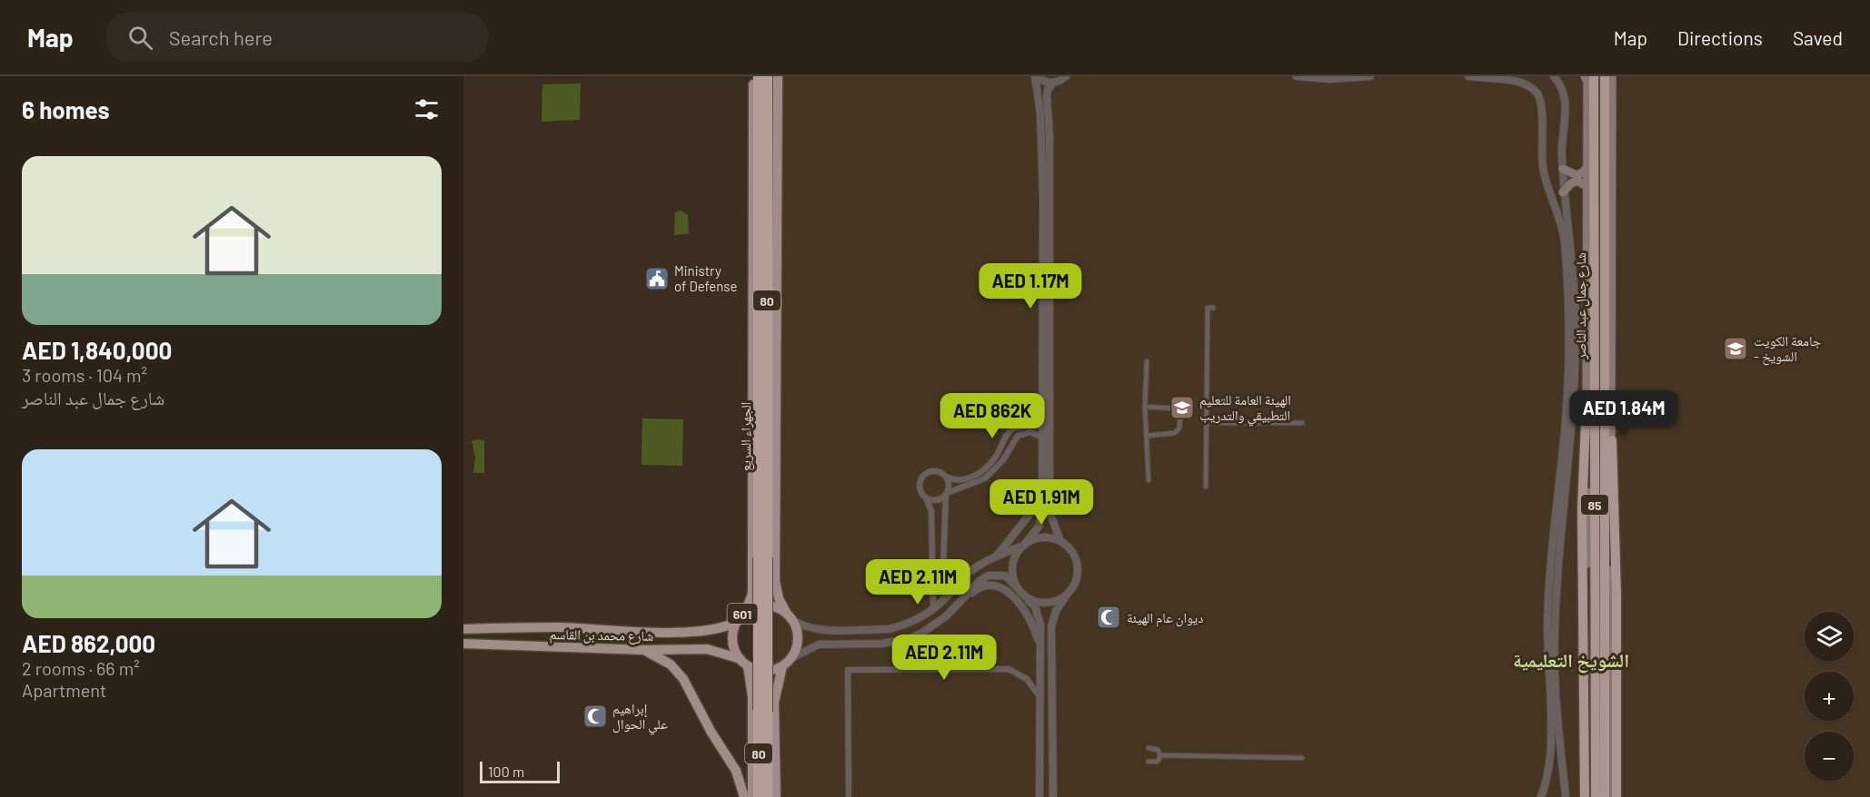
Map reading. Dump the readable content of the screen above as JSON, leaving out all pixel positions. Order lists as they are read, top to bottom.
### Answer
{
  "streets": {
    "highway": [
      "80",
      "شارع جمال عبد الناصر",
      "الجهراء السريع",
      "85"
    ],
    "main road": ["601", "شارع محمد بن القاسم"]
  },
  "crossings": [
    ["الجهراء السريع", "601"],
    ["الجهراء السريع", "شارع محمد بن القاسم"],
    ["601", "شارع محمد بن القاسم"]
  ],
  "districts": ["الشويخ التعليمية"],
  "places": {
    "public building": ["Ministry of Defense"],
    "school or university": ["جامعة الكويت - الشويخ", "الهيئة العامة للتعليم التطبيقي والتدريب"],
    "mosque": ["ديوان عام الهيئة", "إبراهيم علي الحوال"]
  },
  "scale_bar": "100 m",
  "page": {
    "header": "Map",
    "search": "Search here",
    "nav": ["Map", "Directions", "Saved"],
    "heading": "6 homes",
    "list": [
      {
        "name": "AED 1,840,000",
        "note": "3 rooms · 104 m² · شارع جمال عبد الناصر"
      },
      {
        "name": "AED 862,000",
        "note": "2 rooms · 66 m² · Apartment"
      }
    ],
    "price": [
      "AED 1.17M",
      "AED 1.84M",
      "AED 862K",
      "AED 1.91M",
      "AED 2.11M",
      "AED 2.11M"
    ],
    "map_buttons": ["+", "−"],
    "scale": "100 m"
  }
}
